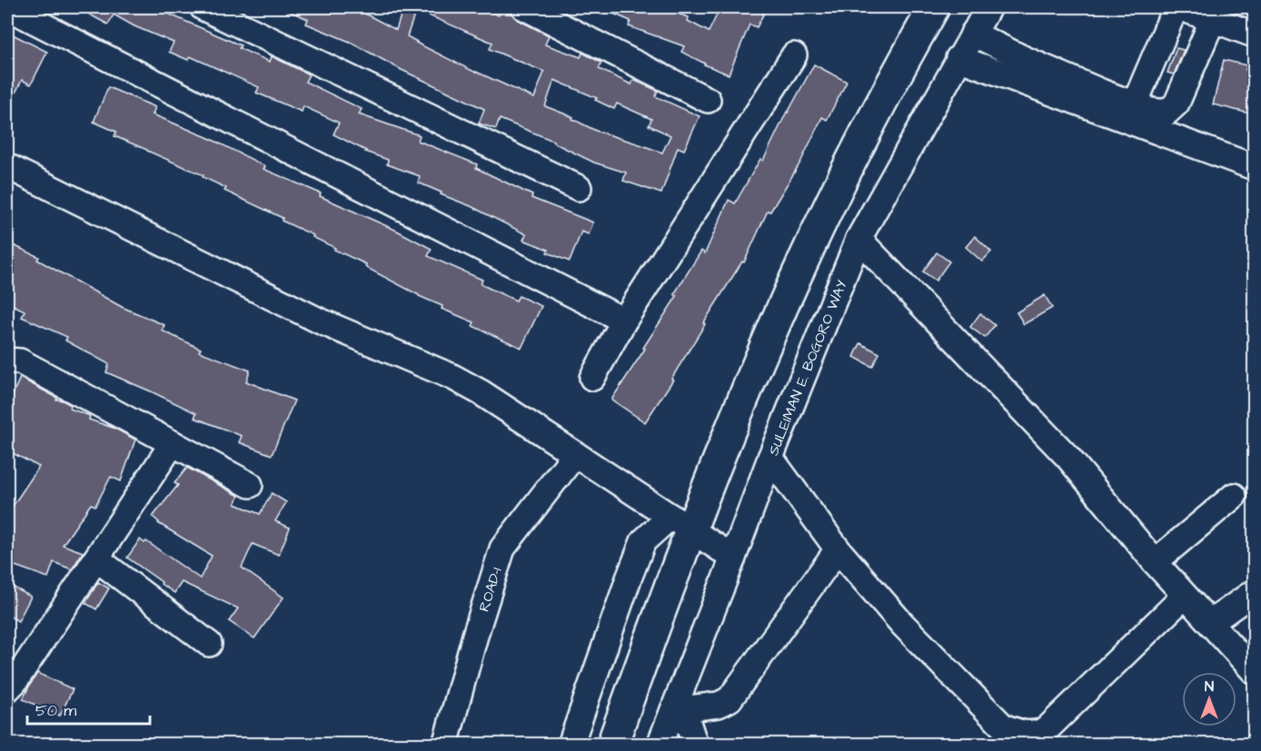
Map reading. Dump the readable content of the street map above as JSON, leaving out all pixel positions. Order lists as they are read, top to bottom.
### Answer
{
  "streets": {
    "street": ["SULEIMAN E. BOGORO WAY", "ROAD-1"]
  },
  "scale_bar": "50 m",
  "north": "top"
}
